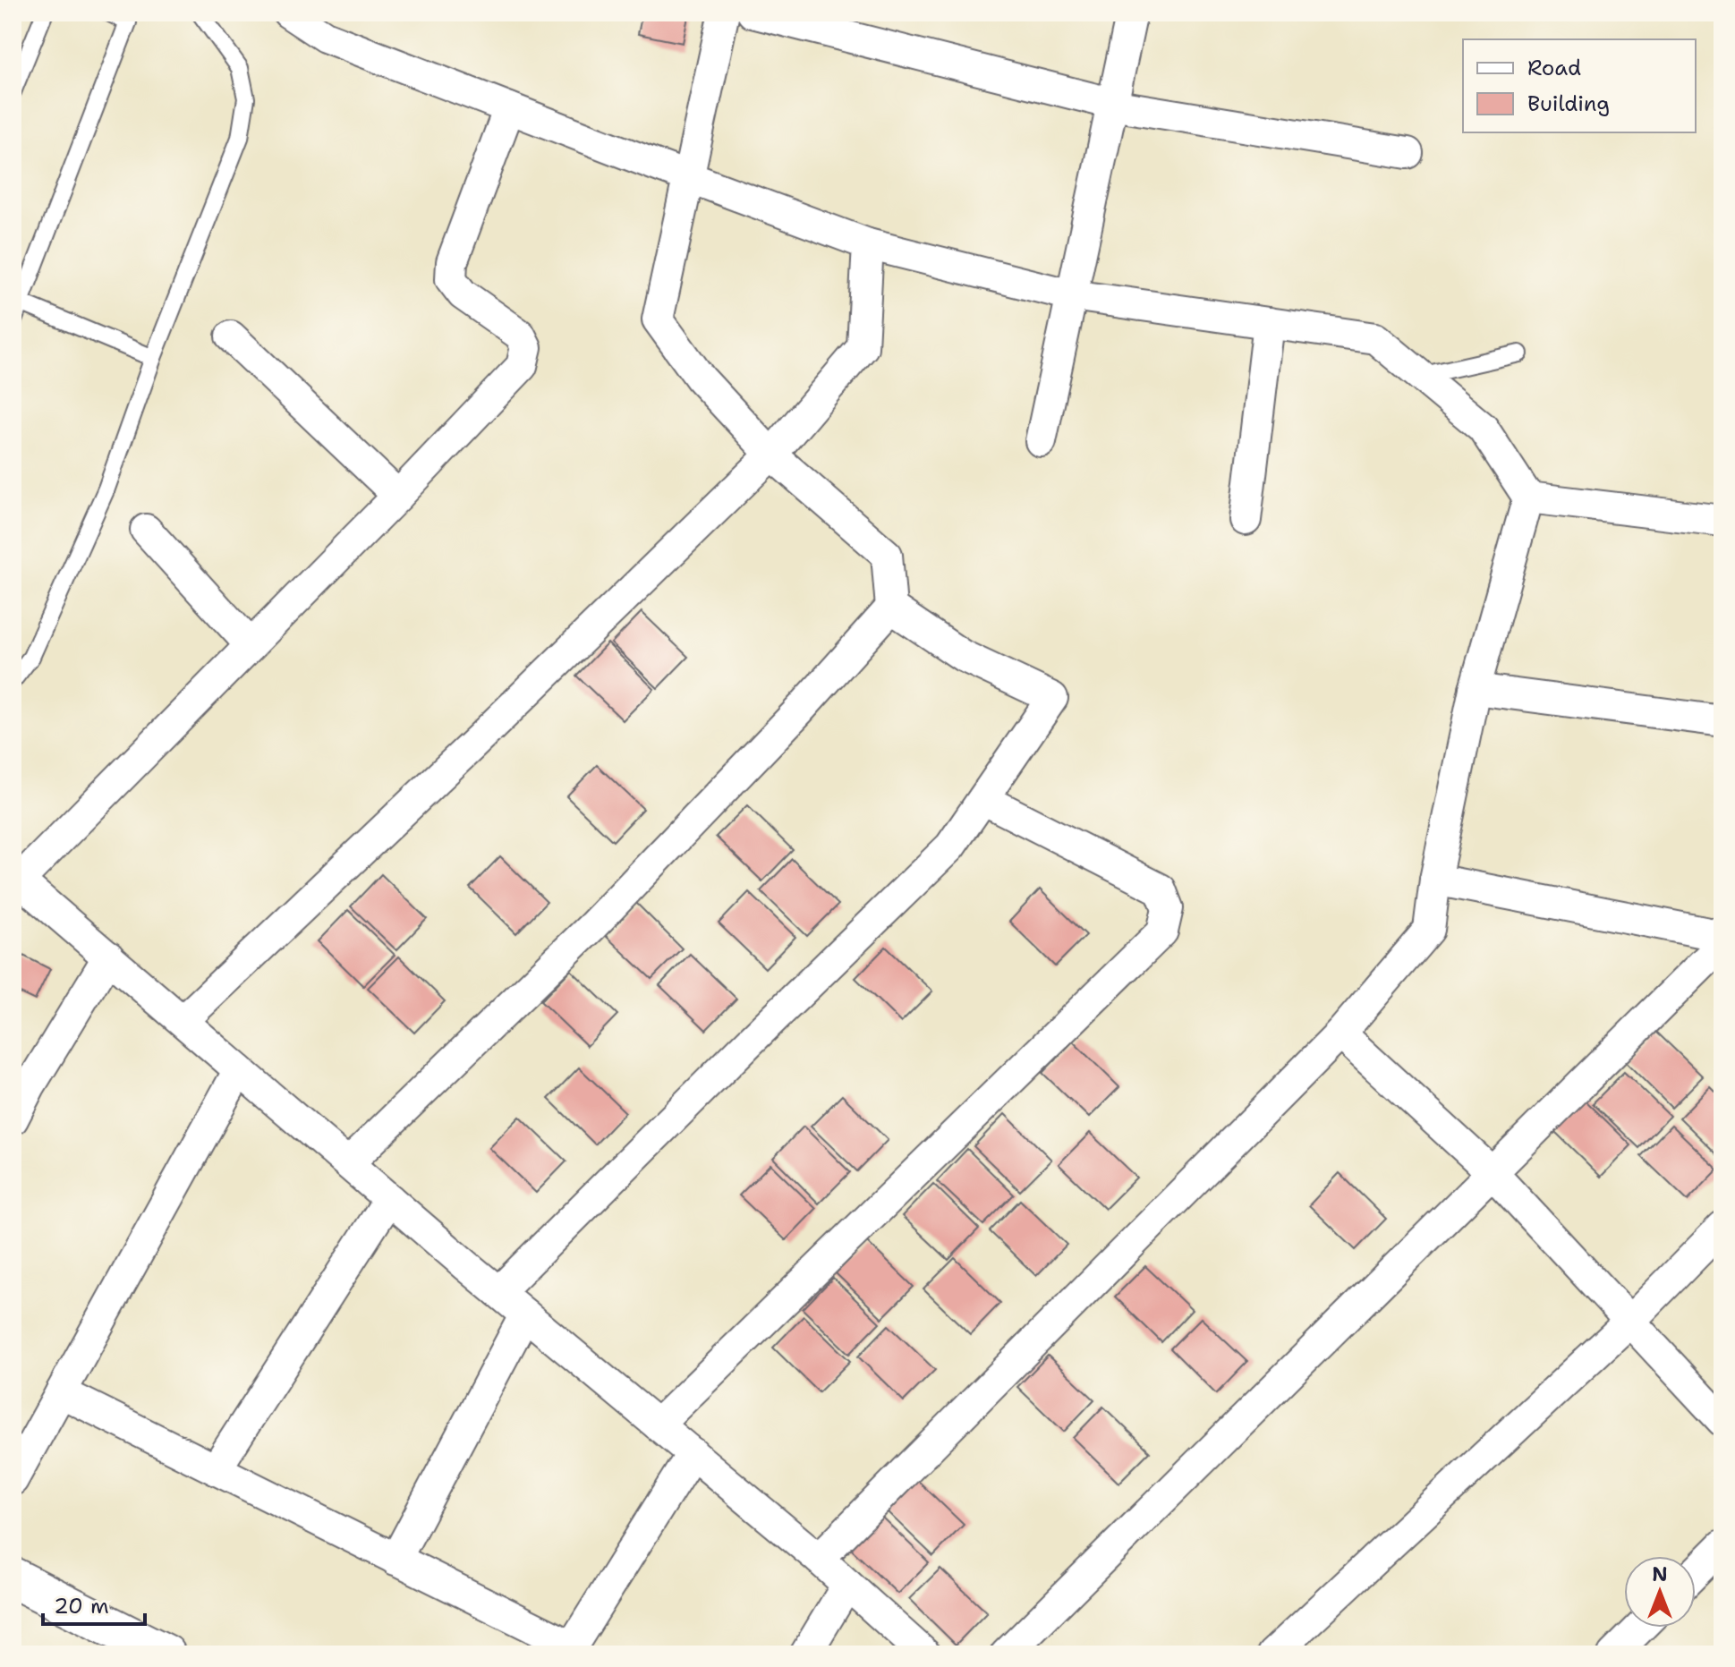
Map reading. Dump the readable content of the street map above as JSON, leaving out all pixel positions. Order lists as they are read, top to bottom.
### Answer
{
  "legend": ["Road", "Building"],
  "scale_bar": "20 m",
  "north": "top"
}
